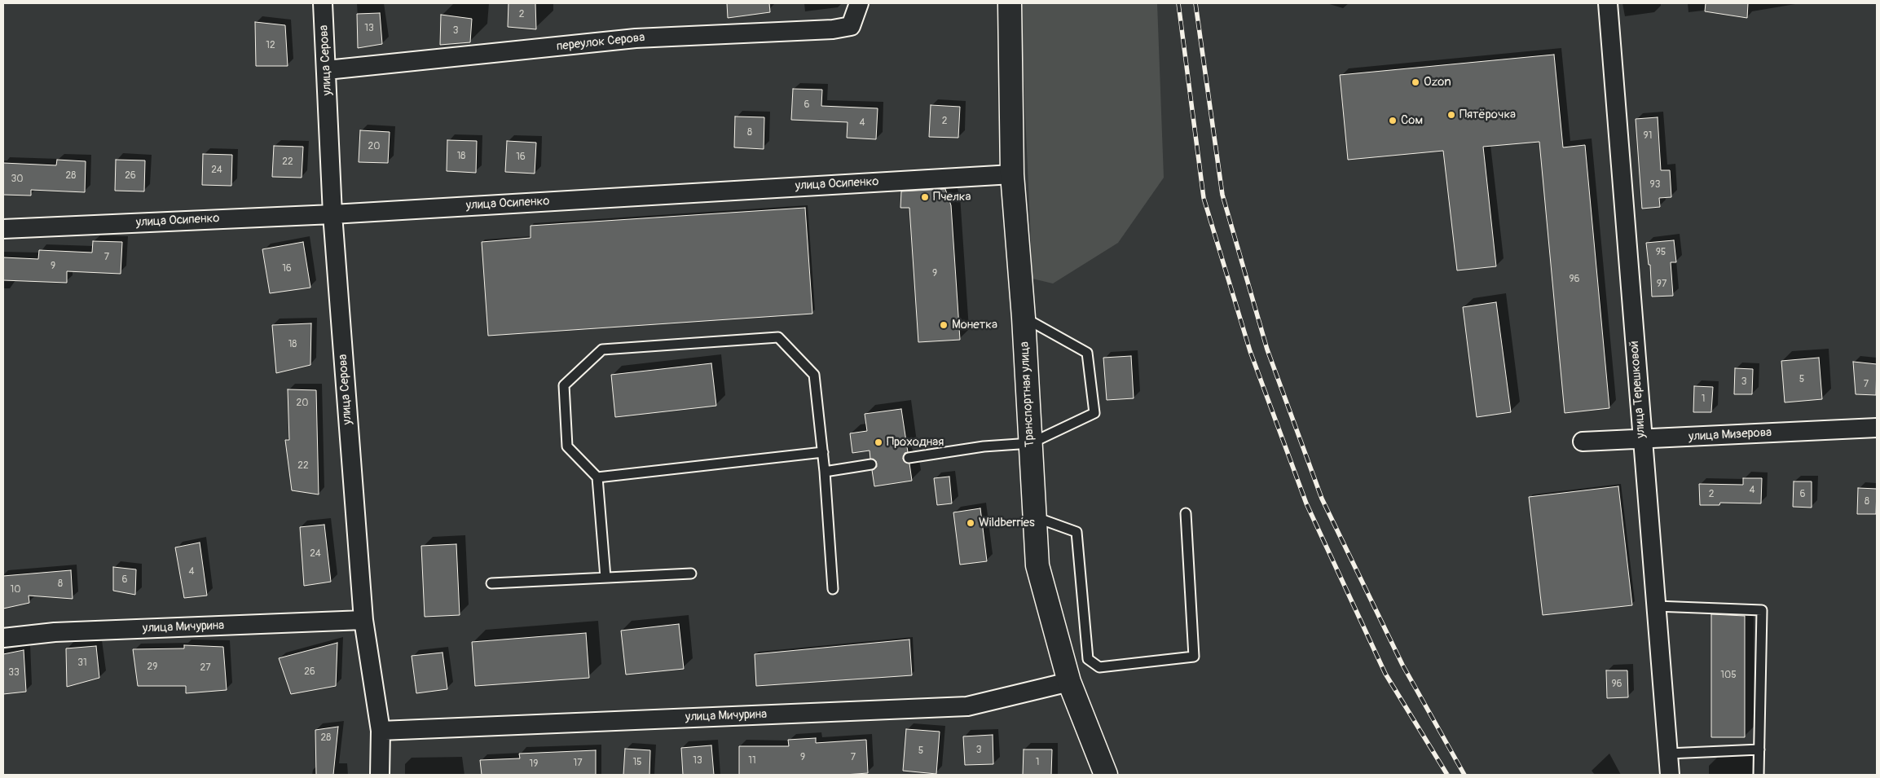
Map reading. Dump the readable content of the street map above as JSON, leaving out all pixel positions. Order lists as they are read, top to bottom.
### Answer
{
  "streets": {
    "main road": ["Транспортная улица"],
    "street": [
      "переулок Серова",
      "улица Серова",
      "улица Осипенко",
      "улица Терешковой",
      "улица Мизерова",
      "улица Мичурина"
    ]
  },
  "crossings": [
    ["переулок Серова", "улица Серова"],
    ["улица Серова", "улица Осипенко"],
    ["улица Серова", "улица Мичурина"],
    ["улица Осипенко", "Транспортная улица"],
    ["улица Терешковой", "улица Мизерова"],
    ["Транспортная улица", "улица Мичурина"]
  ],
  "places": [
    "Ozon",
    "Пятёрочка",
    "Сом",
    "Пчелка",
    "Монетка",
    "Проходная",
    "Wildberries"
  ],
  "house_numbers": [
    "2",
    "13",
    "3",
    "12",
    "6",
    "2",
    "4",
    "8",
    "91",
    "20",
    "18",
    "16",
    "22",
    "24",
    "28",
    "26",
    "30",
    "93",
    "95",
    "7",
    "9",
    "16",
    "9",
    "96",
    "97",
    "18",
    "5",
    "3",
    "7",
    "1",
    "20",
    "22",
    "4",
    "2",
    "6",
    "8",
    "24",
    "4",
    "6",
    "8",
    "10",
    "31",
    "29",
    "27",
    "26",
    "33",
    "105",
    "96",
    "28",
    "3",
    "5",
    "9",
    "7",
    "13",
    "11",
    "15",
    "1",
    "17",
    "19"
  ]
}
